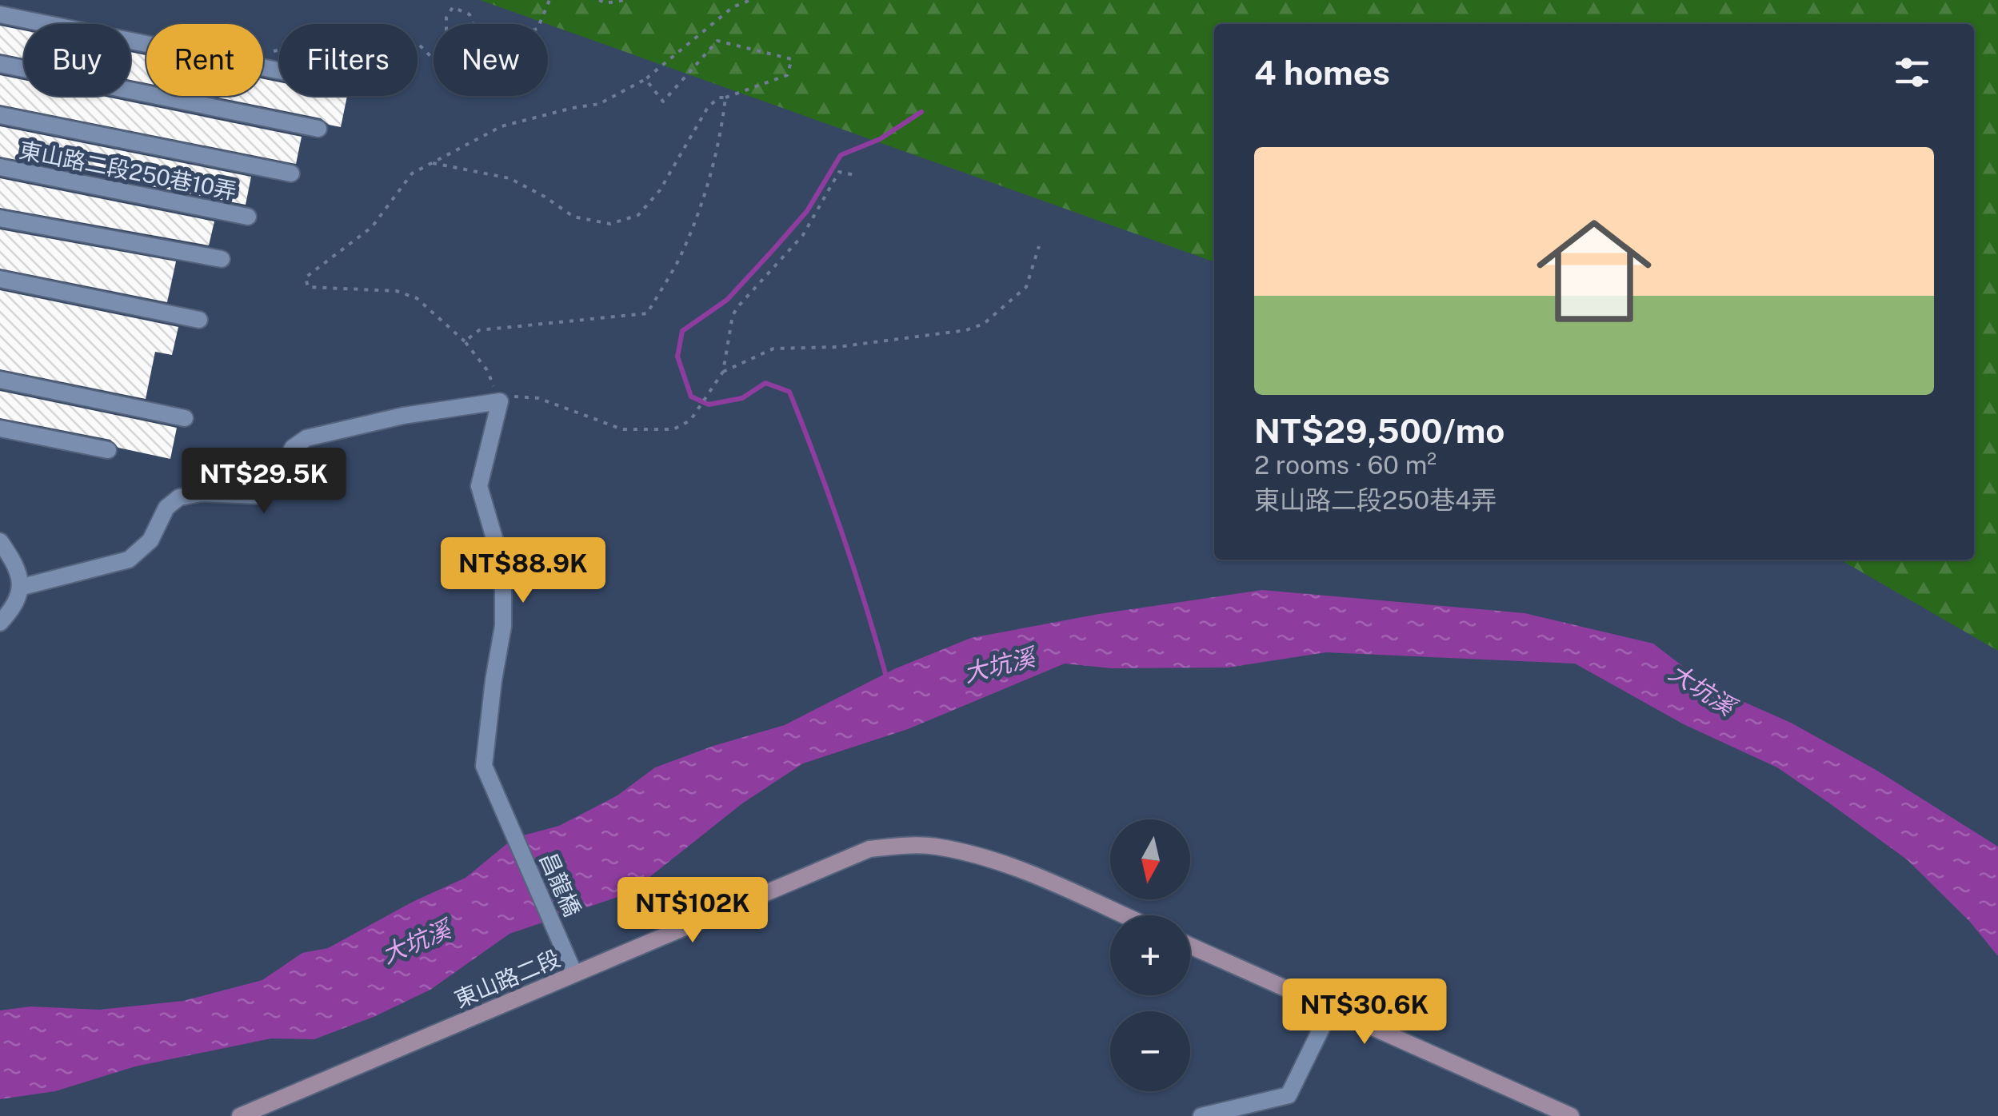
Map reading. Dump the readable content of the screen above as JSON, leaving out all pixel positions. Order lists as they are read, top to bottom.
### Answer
{
  "streets": {
    "main road": ["東山路二段"],
    "street": ["東山路二段250巷10弄", "昌龍橋"]
  },
  "crossings": [
    ["昌龍橋", "東山路二段"]
  ],
  "water": ["大坑溪"],
  "north": "bottom",
  "page": {
    "chip": [
      "Buy",
      "Rent",
      "Filters",
      "New"
    ],
    "heading": "4 homes",
    "list": [
      {
        "name": "NT$29,500/mo",
        "note": "2 rooms · 60 m² · 東山路二段250巷4弄"
      }
    ],
    "price": [
      "NT$29.5K",
      "NT$88.9K",
      "NT$102K",
      "NT$30.6K"
    ],
    "map_buttons": ["+", "−"]
  }
}
